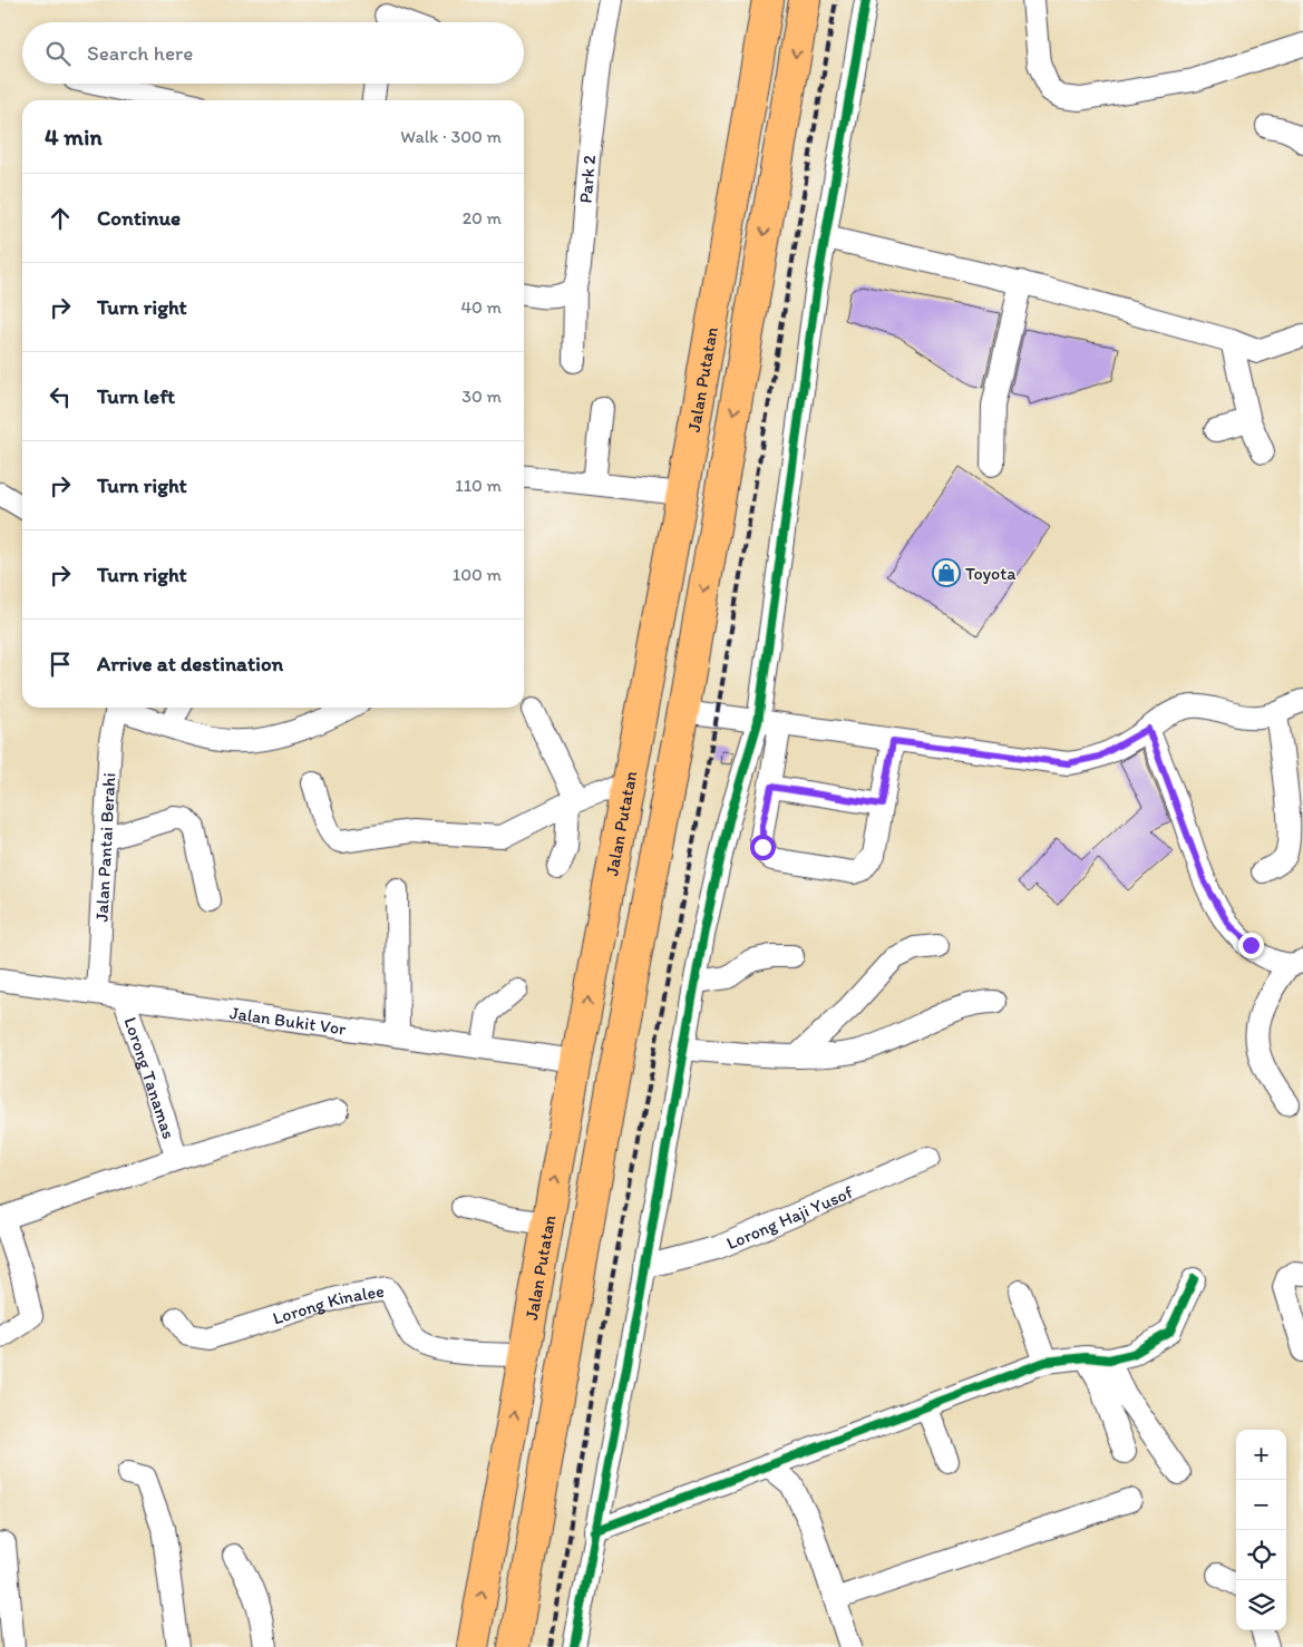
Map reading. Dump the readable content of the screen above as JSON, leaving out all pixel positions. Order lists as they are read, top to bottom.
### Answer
{
  "streets": {
    "highway": ["Jalan Putatan"],
    "street": [
      "Park 2",
      "Jalan Pantai Berahi",
      "Jalan Bukit Vor",
      "Lorong Tanamas",
      "Lorong Haji Yusof",
      "Lorong Kinalee"
    ]
  },
  "crossings": [
    ["Jalan Putatan", "Jalan Bukit Vor"],
    ["Jalan Putatan", "Lorong Kinalee"],
    ["Jalan Pantai Berahi", "Jalan Bukit Vor"],
    ["Jalan Bukit Vor", "Lorong Tanamas"]
  ],
  "places": {
    "shop": ["Toyota"]
  },
  "page": {
    "search": "Search here",
    "heading": ["4 min", "Walk · 300 m"],
    "list": [
      ["Continue", "20 m"],
      ["Turn right", "40 m"],
      ["Turn left", "30 m"],
      ["Turn right", "110 m"],
      ["Turn right", "100 m"],
      "Arrive at destination"
    ],
    "map_buttons": ["+", "−"]
  }
}
